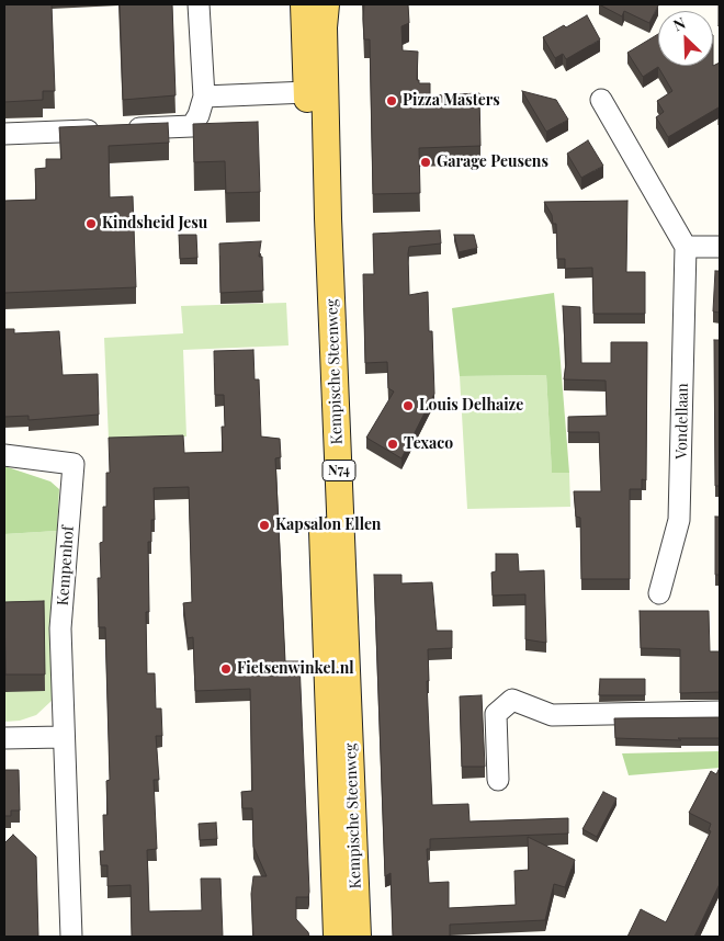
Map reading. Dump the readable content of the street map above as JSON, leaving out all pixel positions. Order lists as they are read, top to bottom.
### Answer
{
  "streets": {
    "main road": ["Kempische Steenweg", "N74"],
    "street": ["Vondellaan", "Kempenhof"]
  },
  "places": [
    "Pizza Masters",
    "Garage Peusens",
    "Kindsheid Jesu",
    "Louis Delhaize",
    "Texaco",
    "Kapsalon Ellen",
    "Fietsenwinkel.nl"
  ],
  "north": "top left"
}
